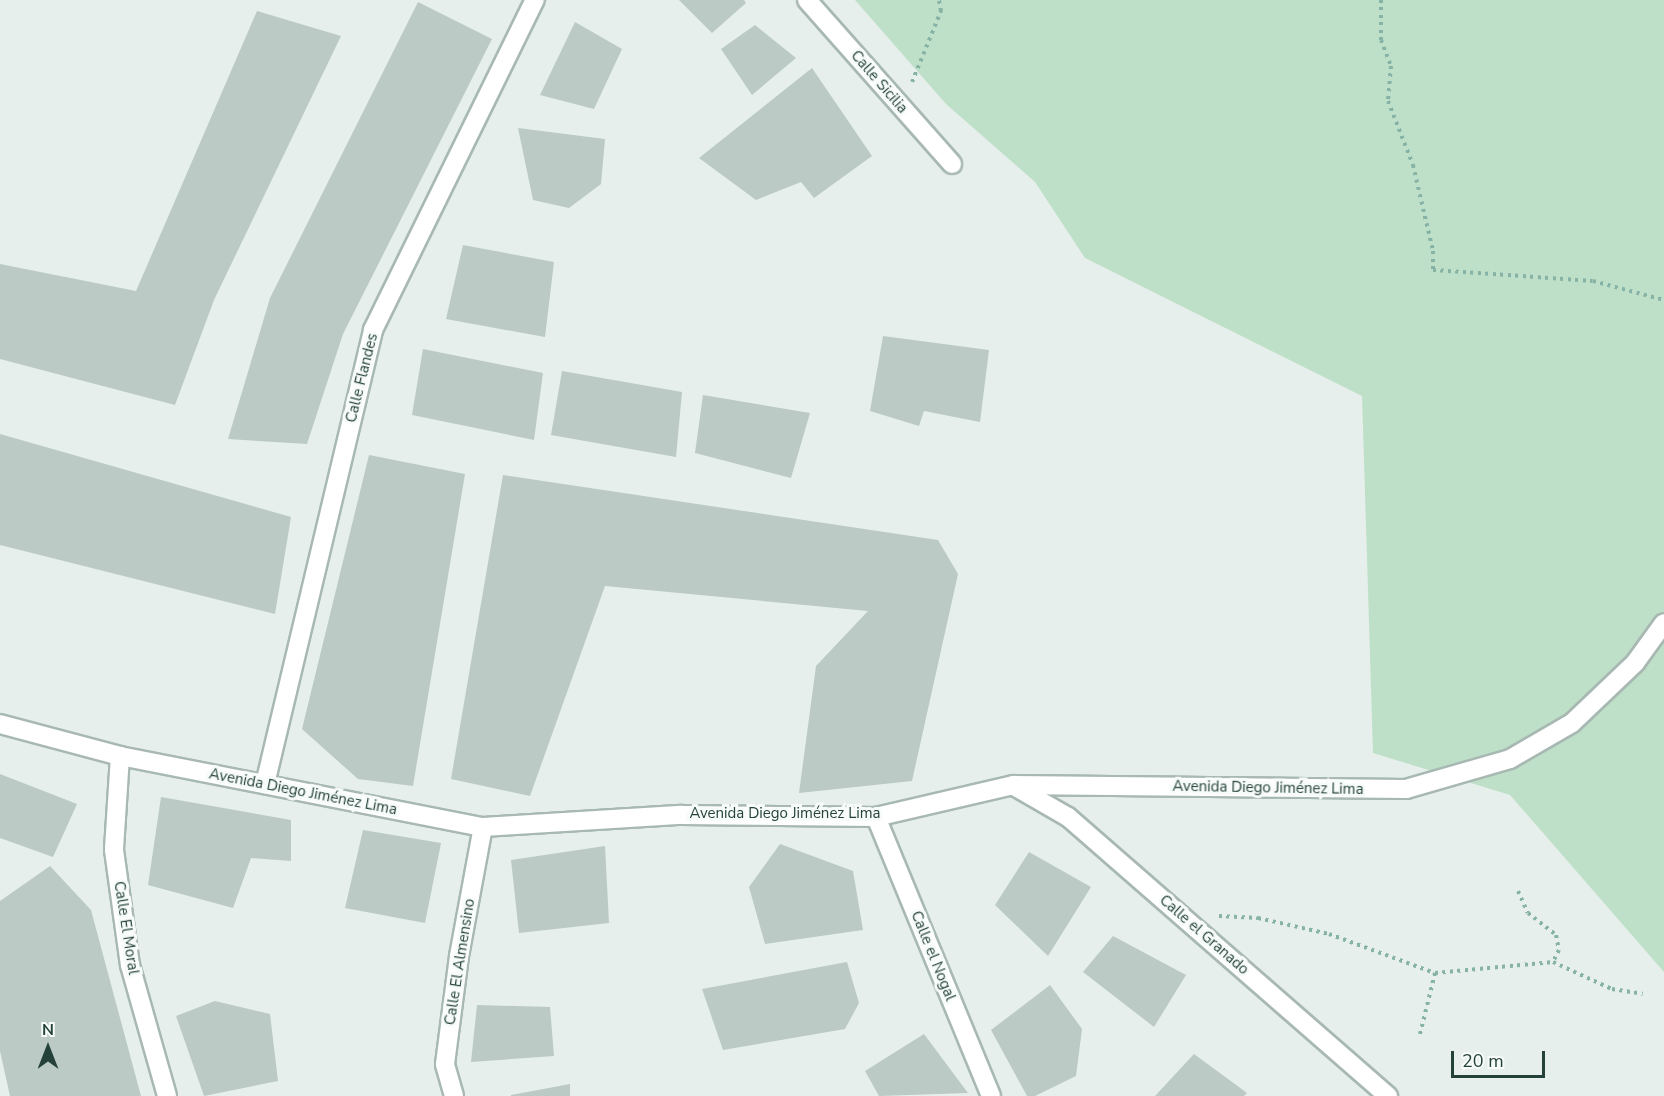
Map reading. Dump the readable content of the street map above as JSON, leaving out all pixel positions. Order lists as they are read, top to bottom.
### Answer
{
  "streets": {
    "street": [
      "Calle Sicilia",
      "Calle Flandes",
      "Avenida Diego Jiménez Lima",
      "Calle El Moral",
      "Calle el Granado",
      "Calle el Nogal",
      "Calle El Almensino"
    ]
  },
  "crossings": [
    ["Calle Flandes", "Avenida Diego Jiménez Lima"],
    ["Avenida Diego Jiménez Lima", "Calle El Moral"],
    ["Avenida Diego Jiménez Lima", "Calle el Granado"],
    ["Avenida Diego Jiménez Lima", "Calle el Nogal"],
    ["Avenida Diego Jiménez Lima", "Calle El Almensino"]
  ],
  "scale_bar": "20 m",
  "north": "top"
}
